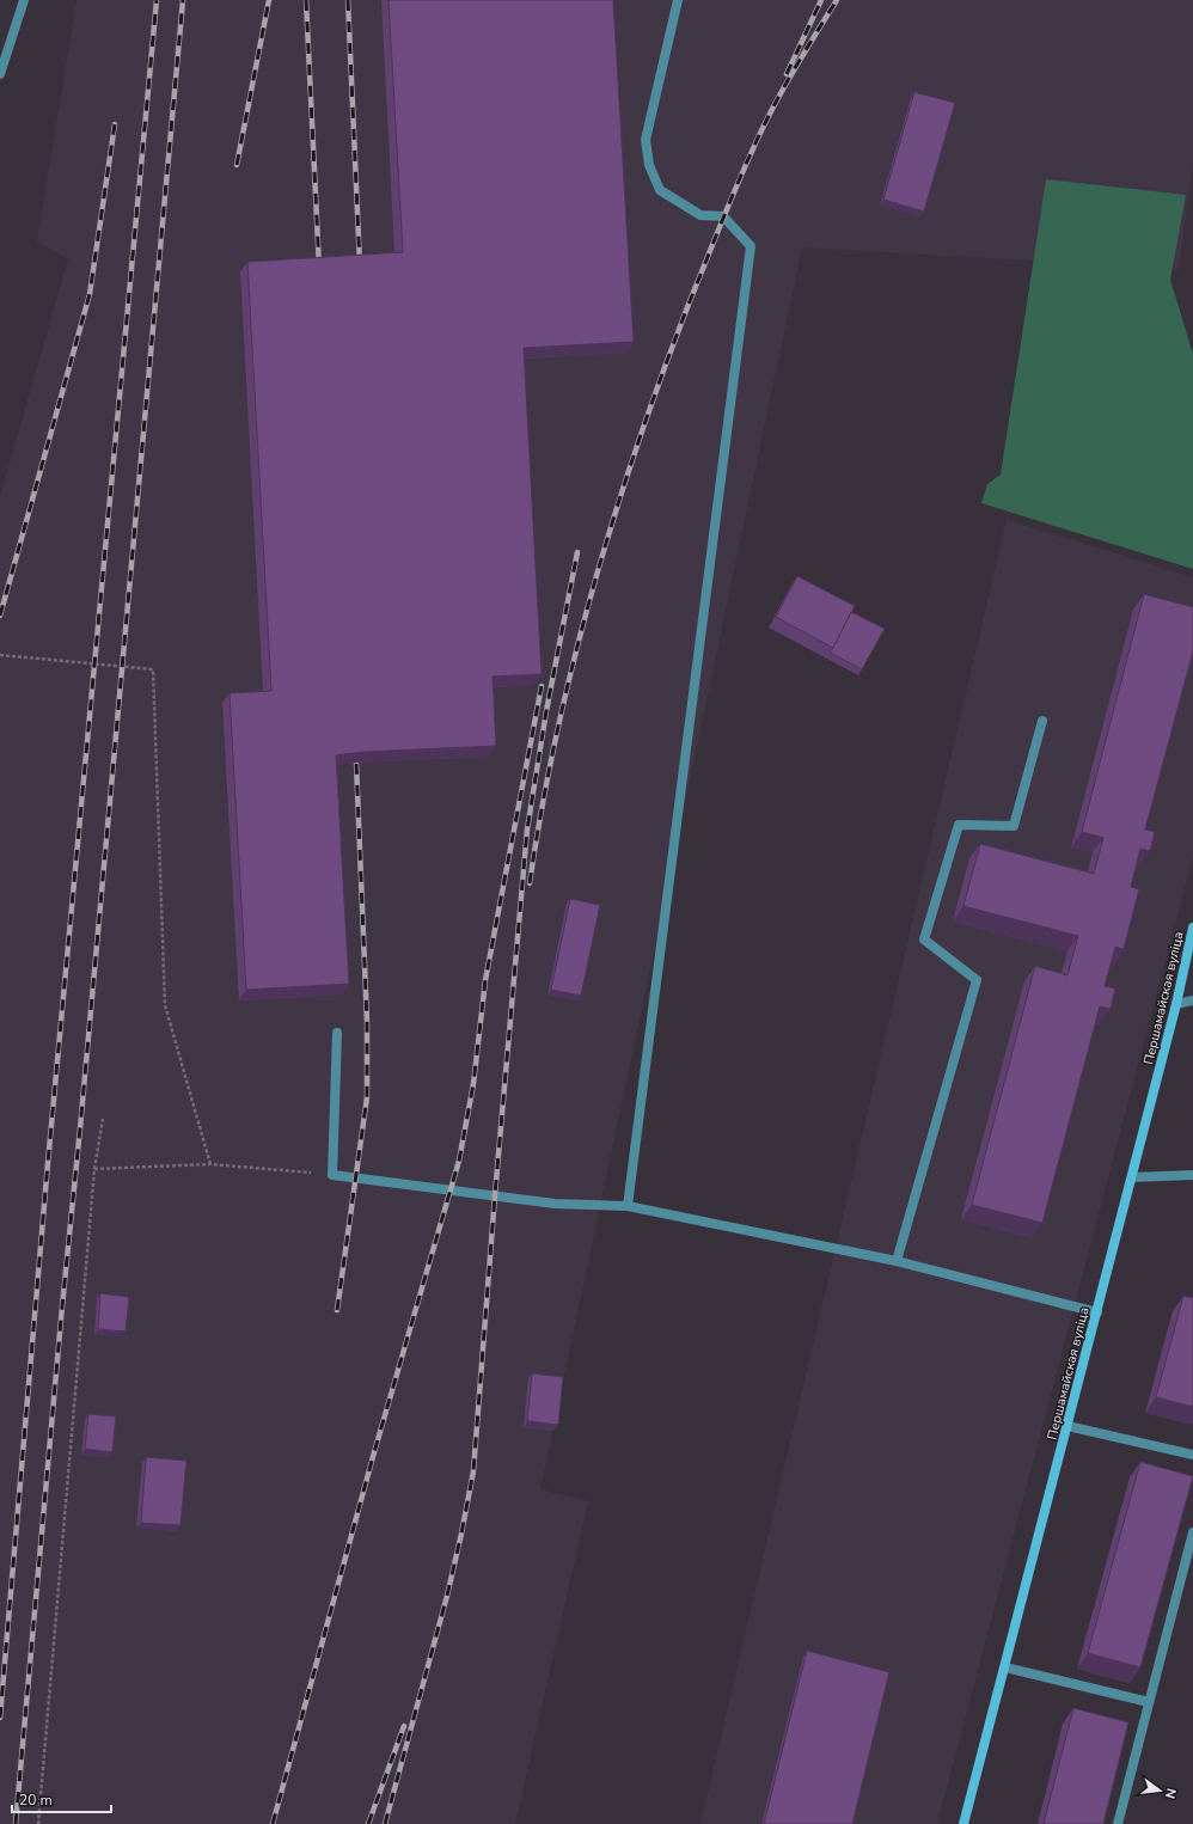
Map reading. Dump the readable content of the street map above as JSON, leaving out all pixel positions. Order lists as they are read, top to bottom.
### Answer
{
  "streets": {
    "street": ["Першамайская вуліца"]
  },
  "scale_bar": "20 m",
  "north": "right"
}
